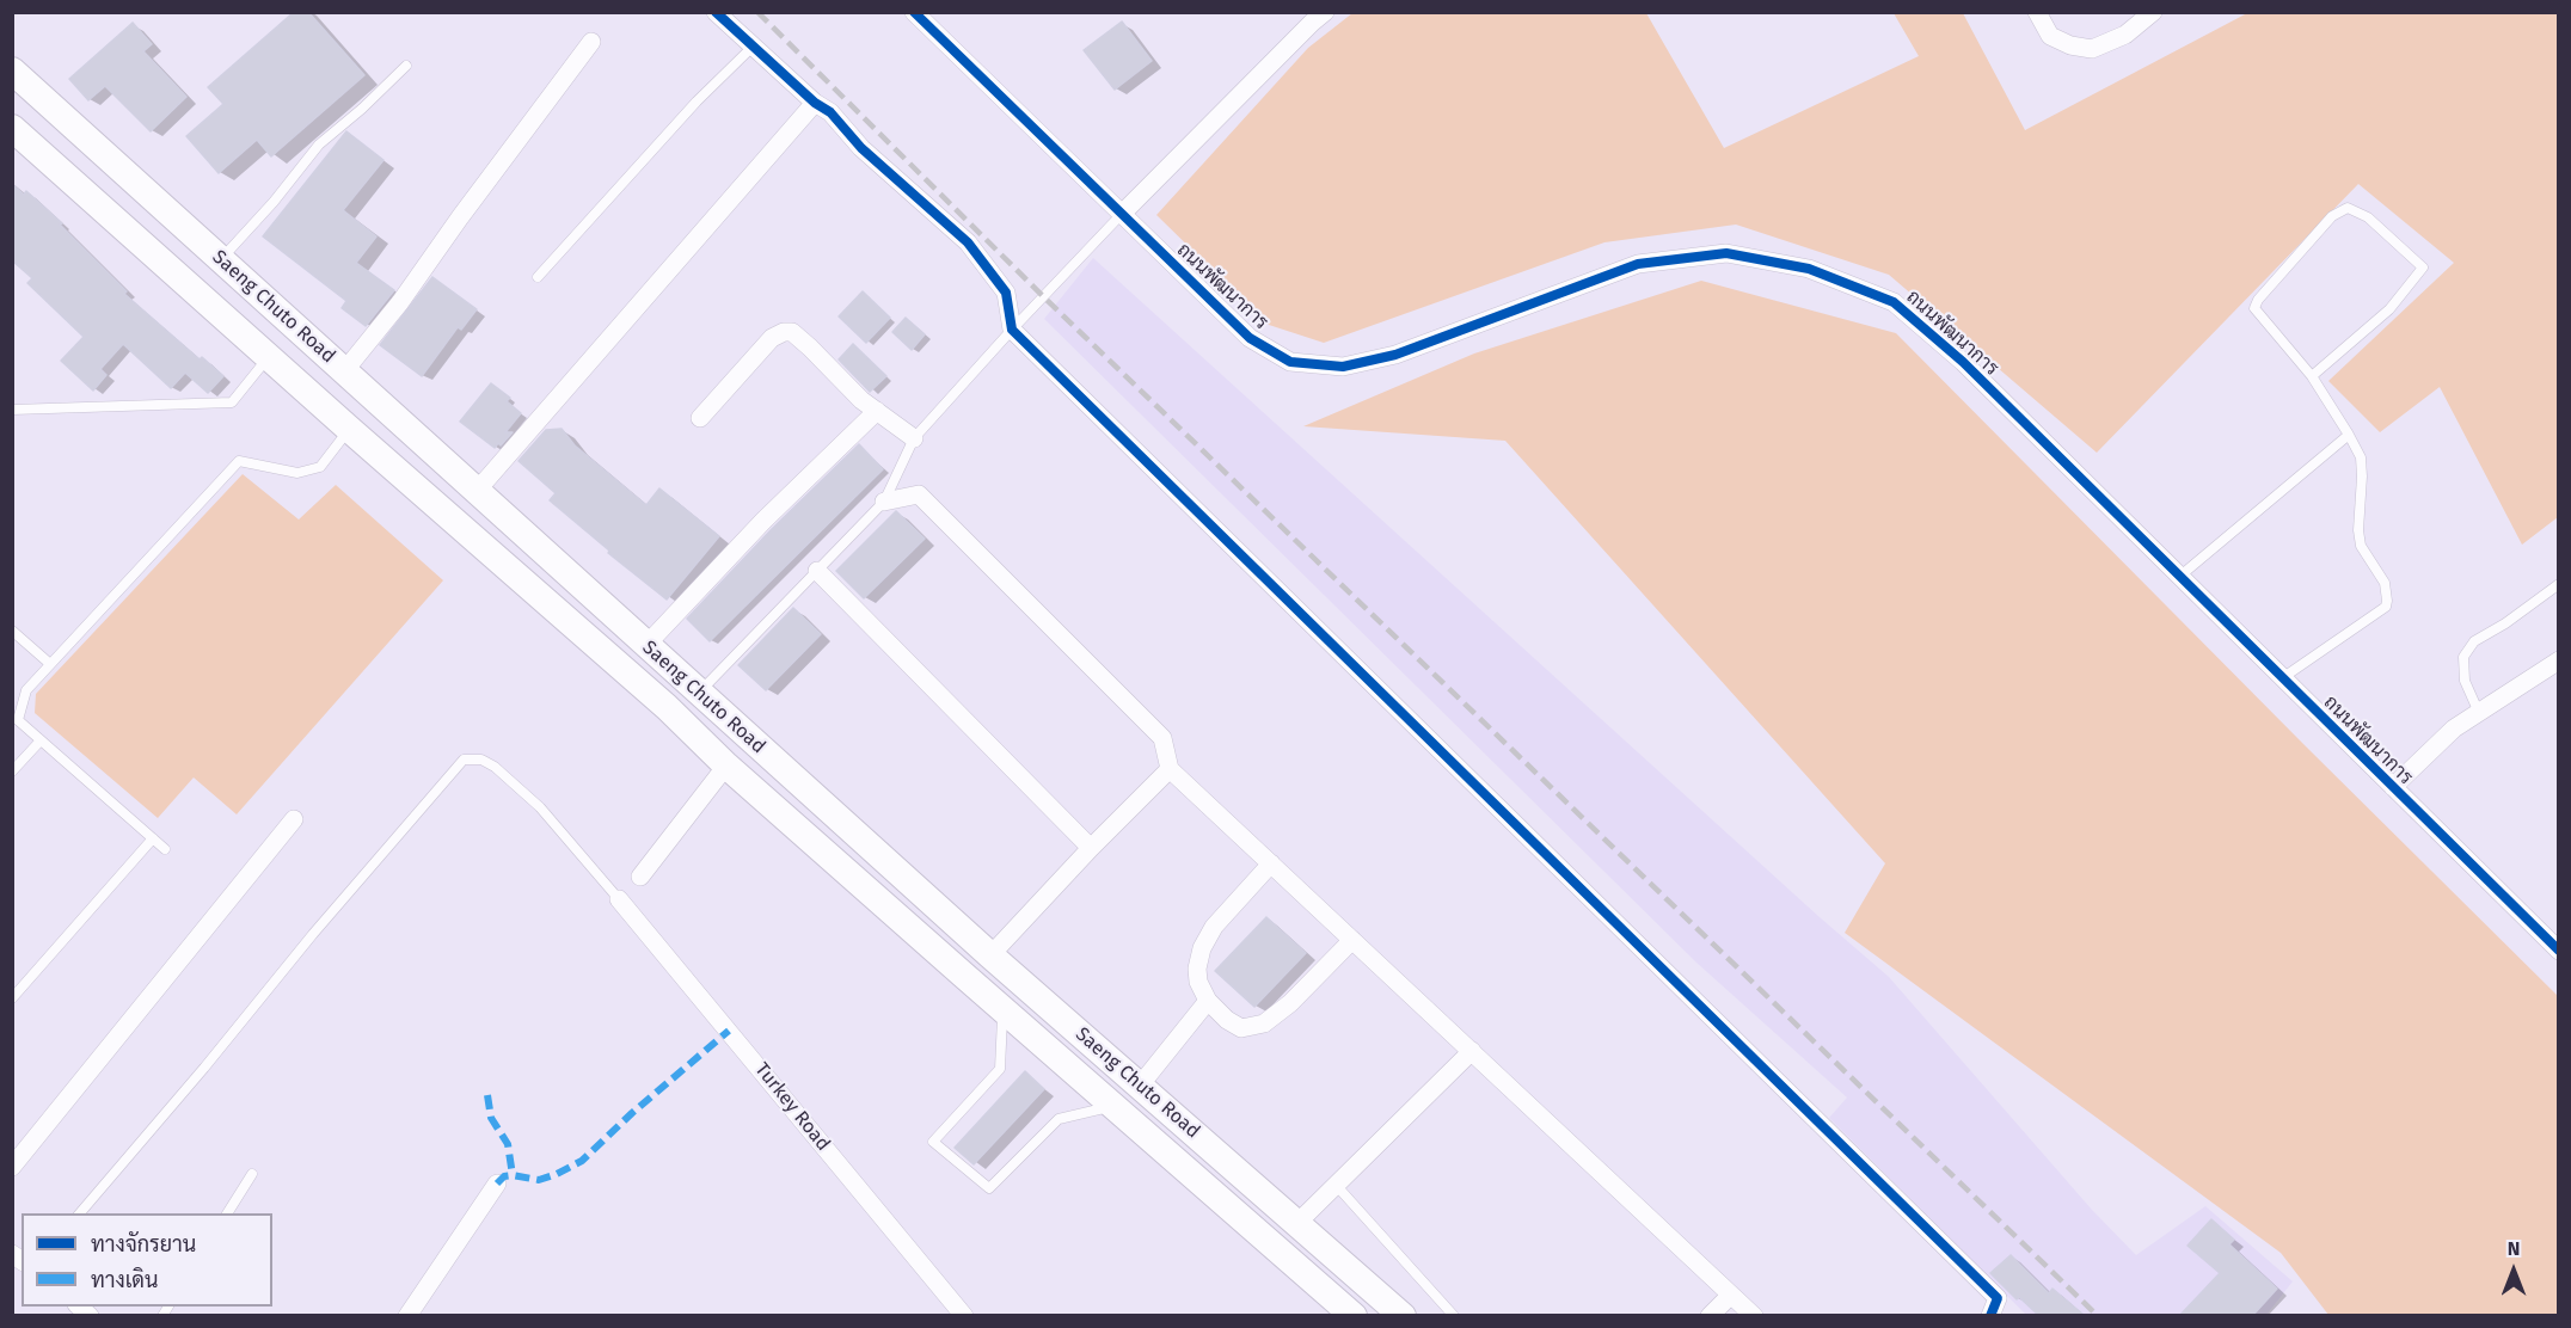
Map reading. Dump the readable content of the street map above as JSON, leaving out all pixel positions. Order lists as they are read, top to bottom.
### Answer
{
  "streets": {
    "main road": ["Saeng Chuto Road"],
    "street": ["ถนนพัฒนาการ", "Turkey Road"]
  },
  "legend": ["ทางจักรยาน", "ทางเดิน"],
  "north": "top"
}
